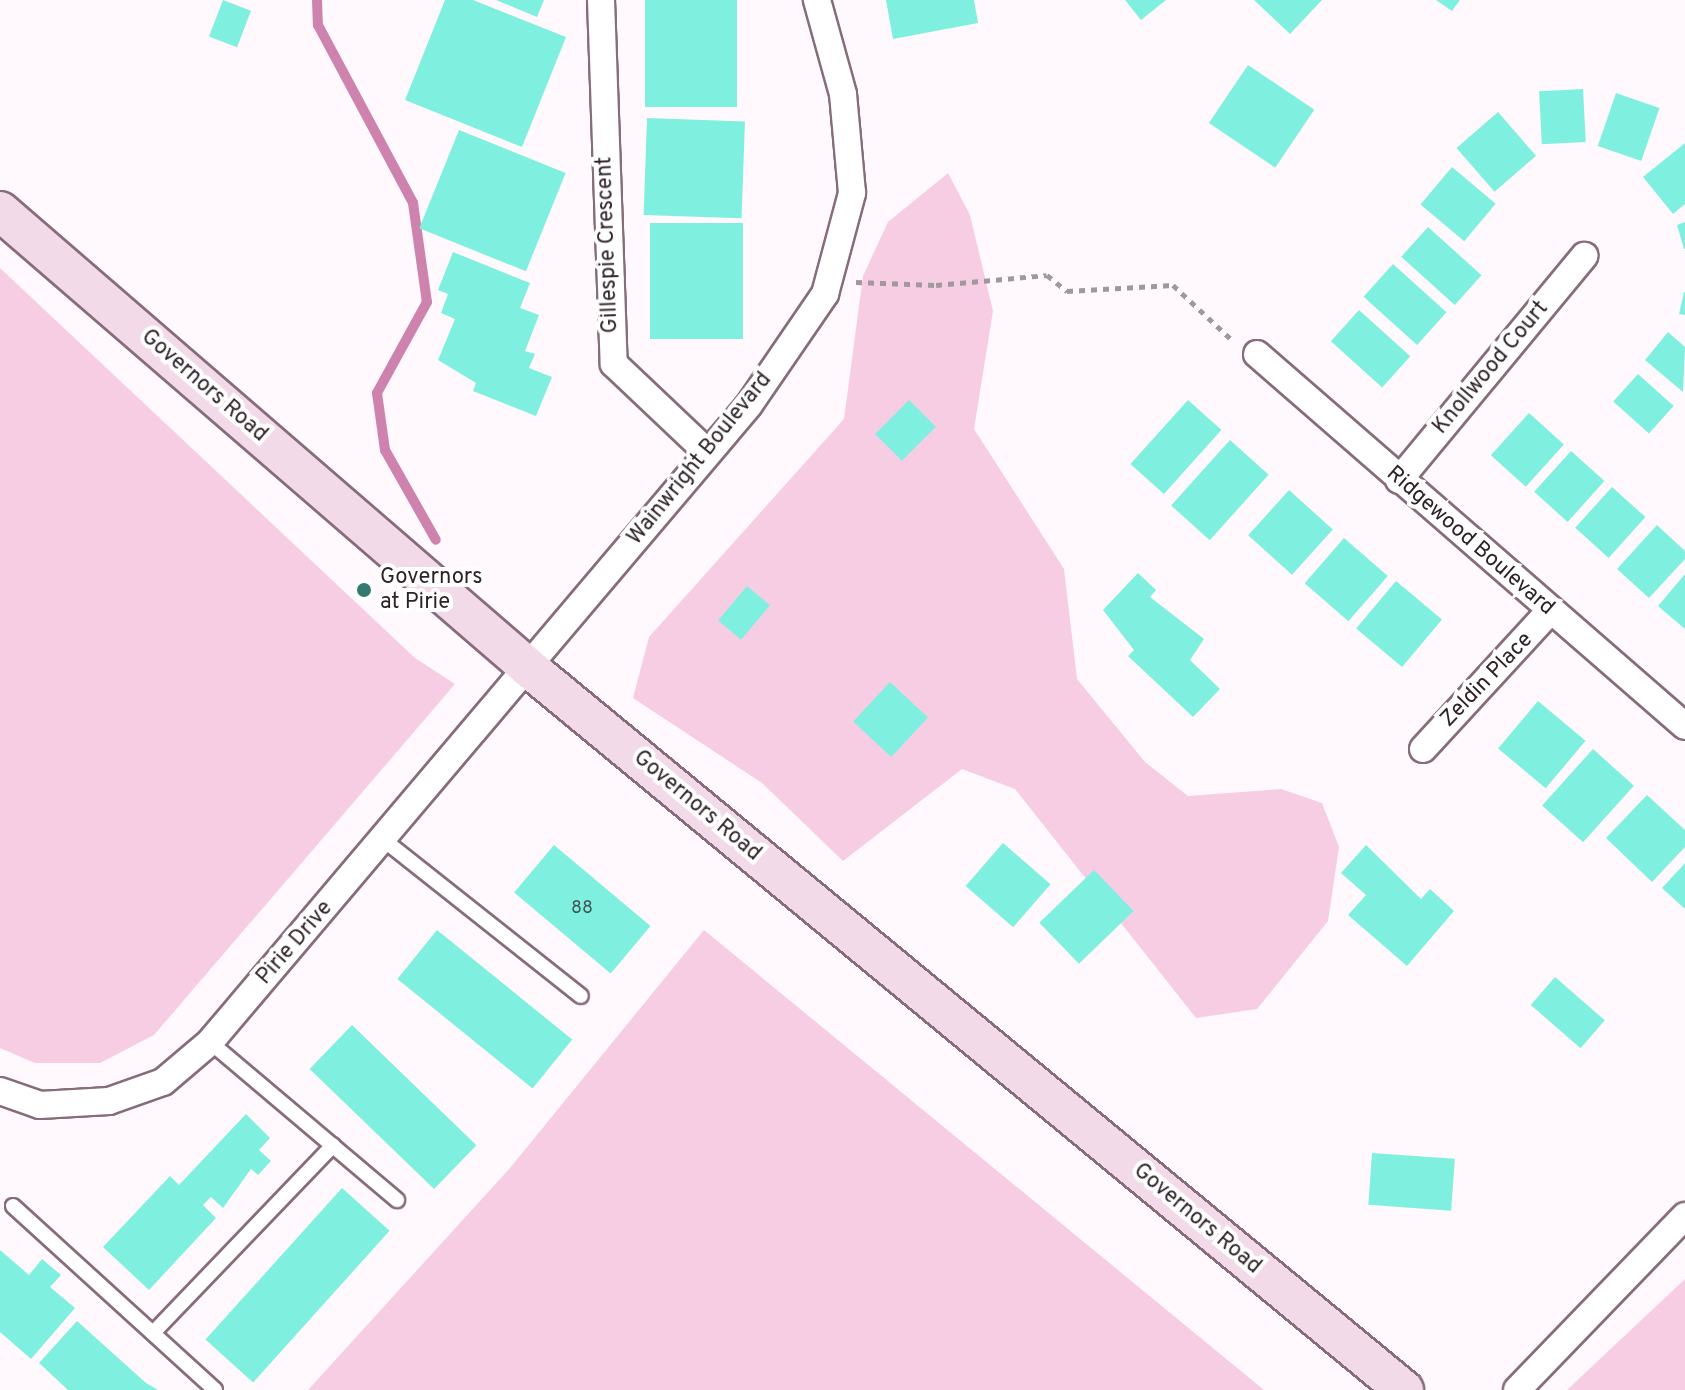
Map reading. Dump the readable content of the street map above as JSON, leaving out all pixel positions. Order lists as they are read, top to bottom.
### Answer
{
  "streets": {
    "main road": ["Governors Road"],
    "street": [
      "Gillespie Crescent",
      "Knollwood Court",
      "Wainwright Boulevard",
      "Ridgewood Boulevard",
      "Zeldin Place",
      "Pirie Drive"
    ]
  },
  "crossings": [
    ["Gillespie Crescent", "Wainwright Boulevard"],
    ["Knollwood Court", "Ridgewood Boulevard"],
    ["Governors Road", "Wainwright Boulevard"],
    ["Governors Road", "Pirie Drive"],
    ["Wainwright Boulevard", "Pirie Drive"],
    ["Ridgewood Boulevard", "Zeldin Place"]
  ],
  "places": ["Governors at Pirie"],
  "house_numbers": ["88"]
}
